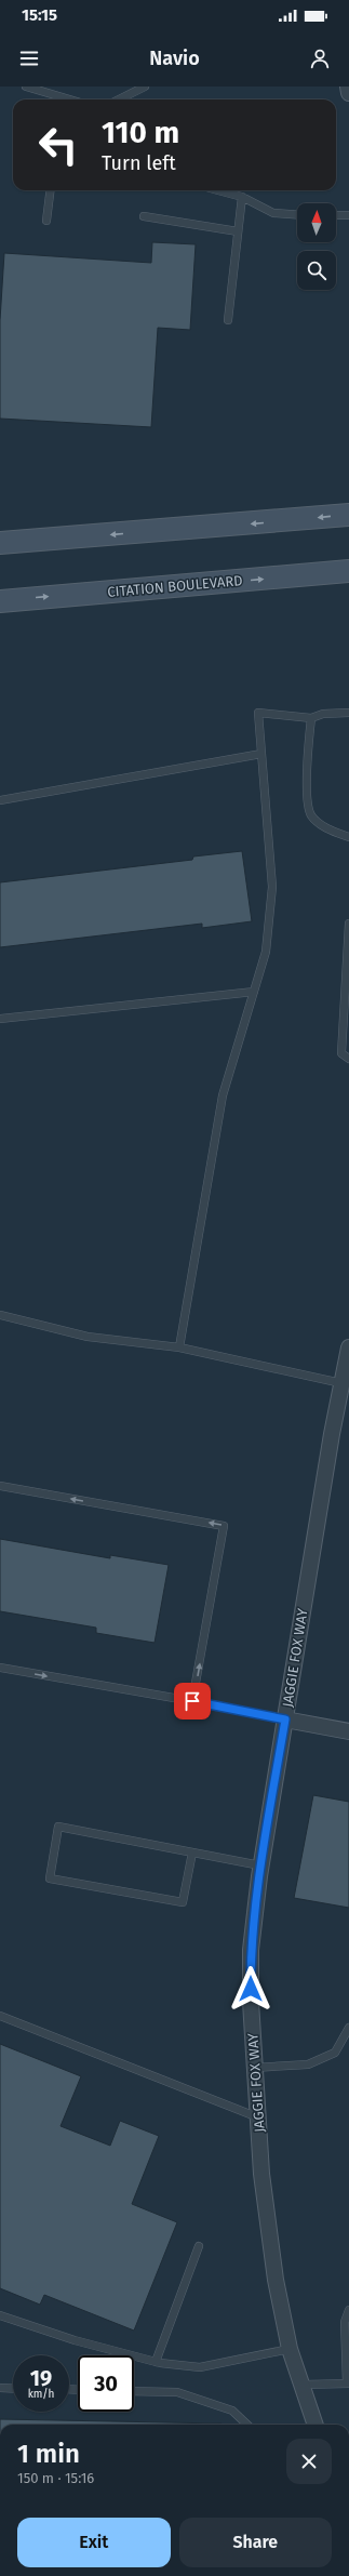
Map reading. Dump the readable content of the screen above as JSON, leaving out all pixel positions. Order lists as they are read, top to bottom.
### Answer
{
  "streets": {
    "main road": ["CITATION BOULEVARD"],
    "street": ["JAGGIE FOX WAY"]
  },
  "north": "top",
  "page": {
    "status": "15:15",
    "header": "Navio",
    "turn": ["110 m", "Turn left"],
    "speed": "19 km/h",
    "limit": "30",
    "heading": ["1 min", "150 m · 15:16"],
    "buttons": ["Exit", "Share"]
  }
}
